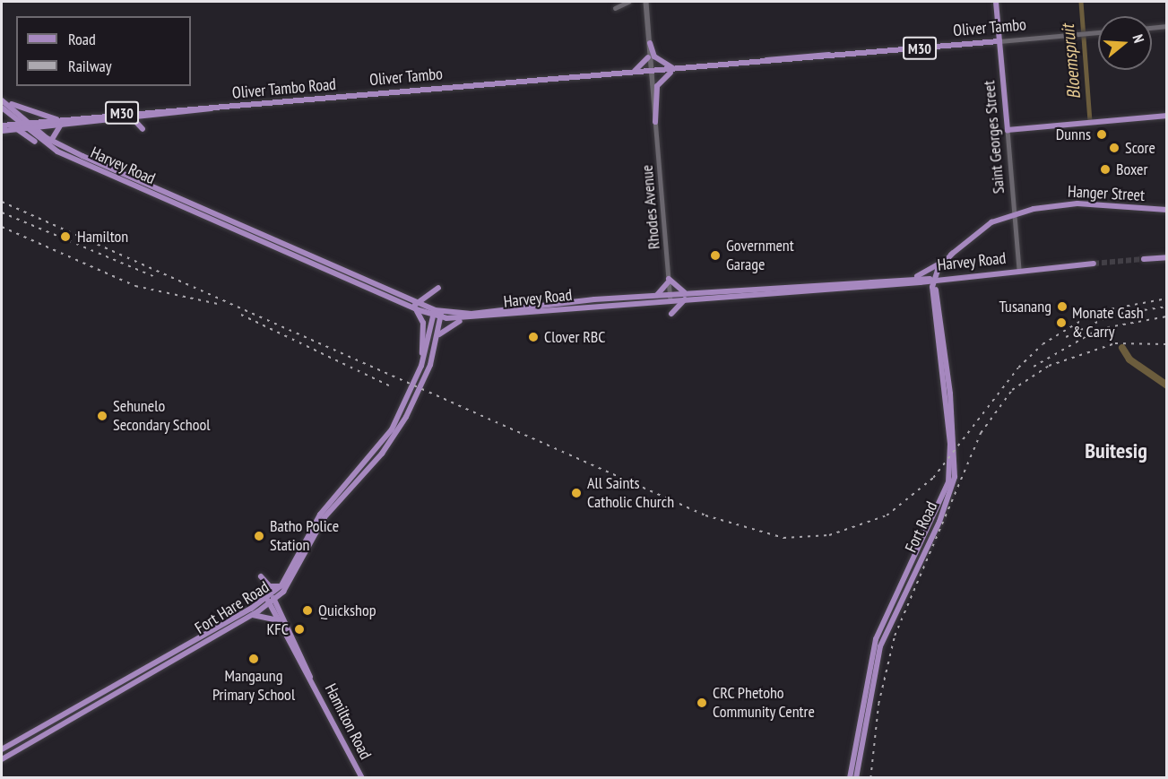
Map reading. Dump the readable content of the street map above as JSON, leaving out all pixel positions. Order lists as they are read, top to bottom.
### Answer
{
  "streets": {
    "main road": [
      "Oliver Tambo",
      "M30",
      "Oliver Tambo Road",
      "Saint Georges Street",
      "Harvey Road",
      "Hanger Street",
      "Fort Road",
      "Fort Hare Road",
      "Hamilton Road"
    ],
    "street": ["Rhodes Avenue"]
  },
  "crossings": [
    ["Oliver Tambo", "Oliver Tambo Road"],
    ["Oliver Tambo", "Saint Georges Street"],
    ["Oliver Tambo", "Rhodes Avenue"],
    ["Oliver Tambo Road", "Harvey Road"],
    ["Saint Georges Street", "Harvey Road"],
    ["Saint Georges Street", "Hanger Street"],
    ["Harvey Road", "Hanger Street"],
    ["Harvey Road", "Rhodes Avenue"],
    ["Harvey Road", "Fort Road"],
    ["Harvey Road", "Fort Hare Road"],
    ["Fort Hare Road", "Hamilton Road"]
  ],
  "districts": ["Buitesig"],
  "water": ["Bloemspruit"],
  "places": [
    "Dunns",
    "Score",
    "Boxer",
    "Hamilton",
    "Government Garage",
    "Tusanang",
    "Monate Cash & Carry",
    "Clover RBC",
    "Sehunelo Secondary School",
    "All Saints Catholic Church",
    "Batho Police Station",
    "Quickshop",
    "KFC",
    "Mangaung Primary School",
    "CRC Phetoho Community Centre"
  ],
  "legend": ["Road", "Railway"],
  "north": "right"
}
